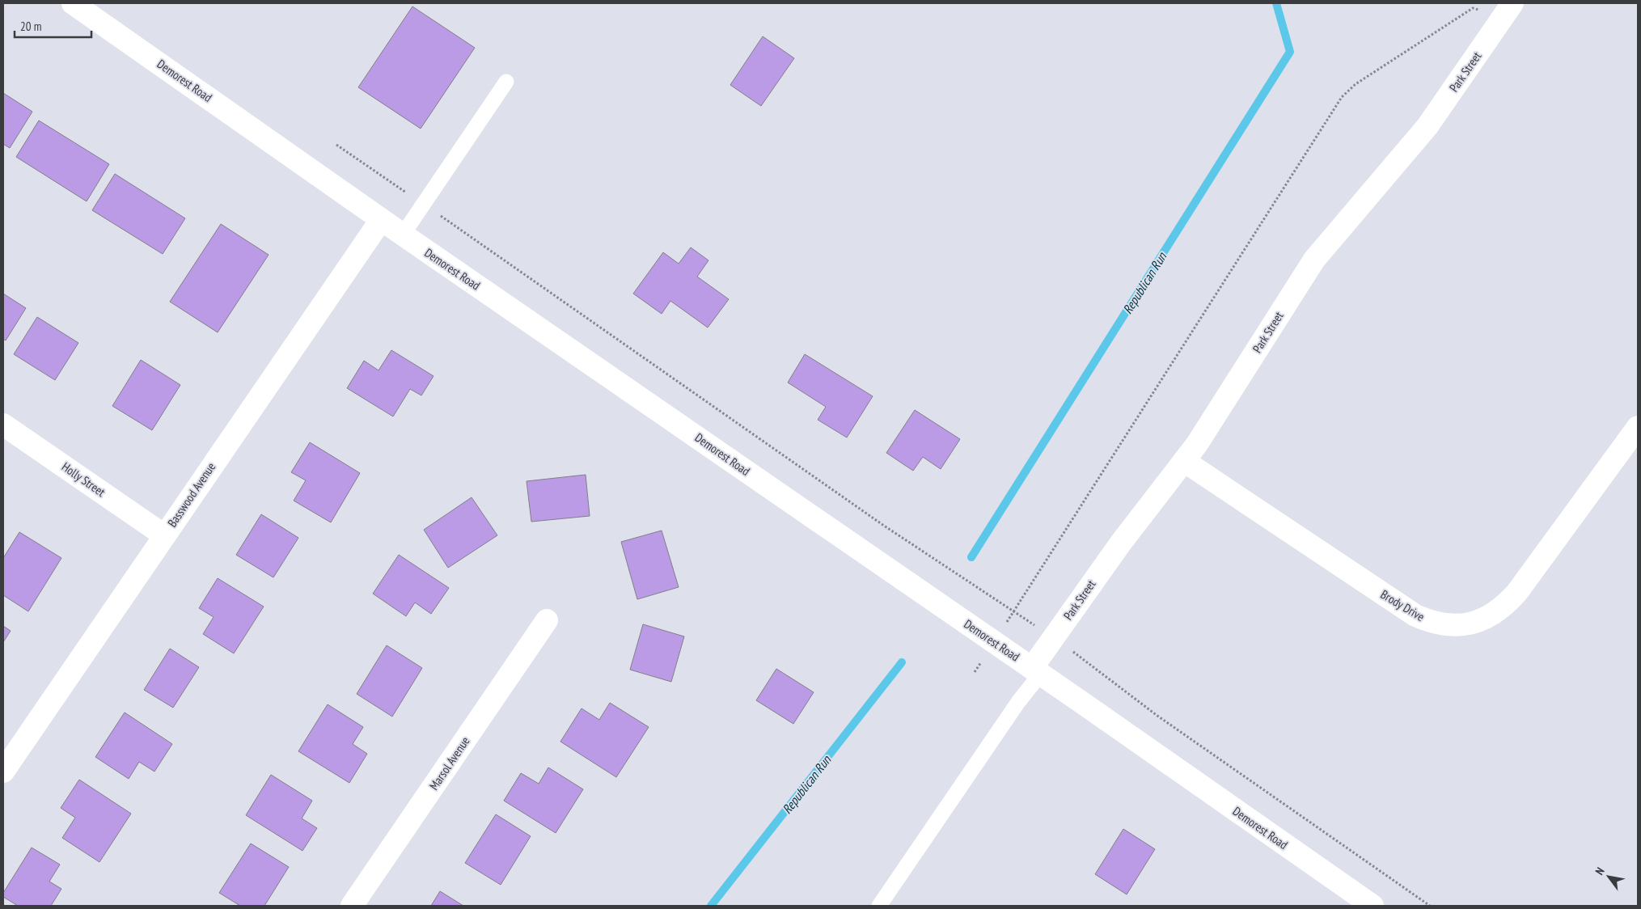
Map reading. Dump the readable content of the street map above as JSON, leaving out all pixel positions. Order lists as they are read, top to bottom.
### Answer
{
  "streets": {
    "street": [
      "Park Street",
      "Demorest Road",
      "Holly Street",
      "Basswood Avenue",
      "Brody Drive",
      "Marsol Avenue"
    ]
  },
  "crossings": [
    ["Park Street", "Demorest Road"],
    ["Park Street", "Brody Drive"],
    ["Demorest Road", "Basswood Avenue"],
    ["Holly Street", "Basswood Avenue"]
  ],
  "water": ["Republican Run"],
  "scale_bar": "20 m",
  "north": "top left"
}
